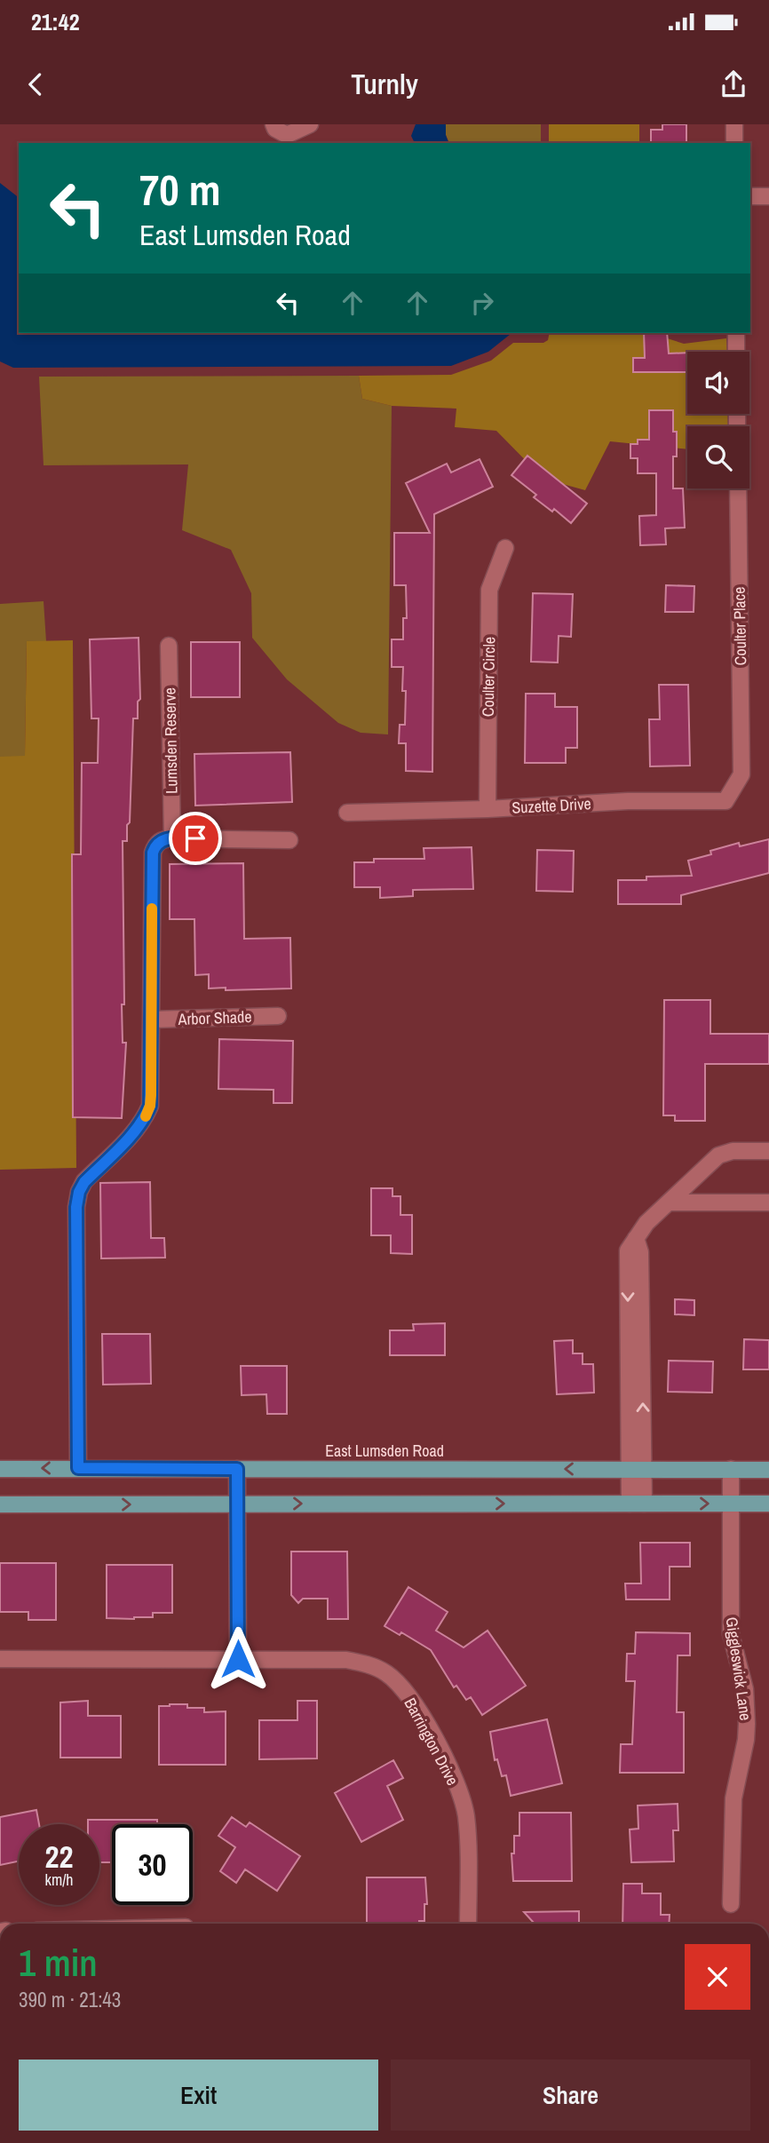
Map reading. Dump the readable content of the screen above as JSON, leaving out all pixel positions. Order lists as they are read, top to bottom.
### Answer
{
  "streets": {
    "main road": ["East Lumsden Road"],
    "street": [
      "Coulter Place",
      "Coulter Circle",
      "Lumsden Reserve",
      "Suzette Drive",
      "Arbor Shade",
      "Giggleswick Lane",
      "Barrington Drive"
    ]
  },
  "crossings": [
    ["Coulter Place", "Suzette Drive"],
    ["Coulter Circle", "Suzette Drive"],
    ["East Lumsden Road", "Giggleswick Lane"]
  ],
  "page": {
    "status": "21:42",
    "header": "Turnly",
    "turn": ["70 m", "East Lumsden Road"],
    "speed": "22 km/h",
    "limit": "30",
    "heading": ["1 min", "390 m · 21:43"],
    "buttons": ["Exit", "Share"]
  }
}
